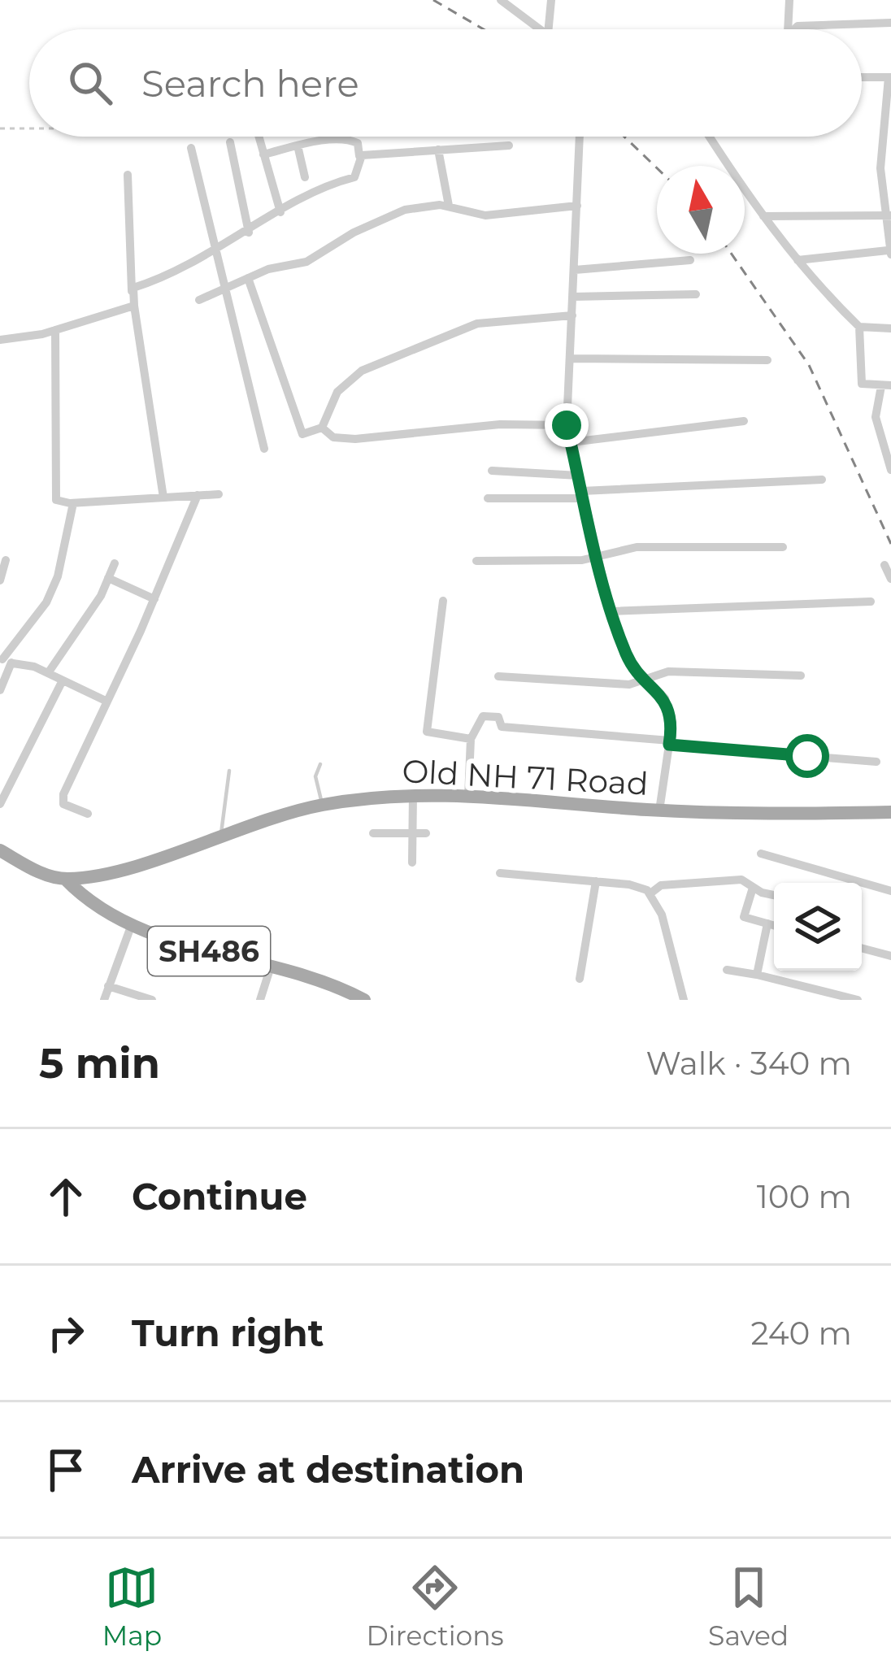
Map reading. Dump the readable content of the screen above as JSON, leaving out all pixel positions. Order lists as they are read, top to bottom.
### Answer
{
  "streets": {
    "main road": ["Old NH 71 Road", "SH486"]
  },
  "crossings": [
    ["Old NH 71 Road", "SH486"]
  ],
  "north": "top",
  "page": {
    "search": "Search here",
    "heading": ["5 min", "Walk · 340 m"],
    "list": [
      ["Continue", "100 m"],
      ["Turn right", "240 m"],
      "Arrive at destination"
    ],
    "nav": ["Map", "Directions", "Saved"]
  }
}
